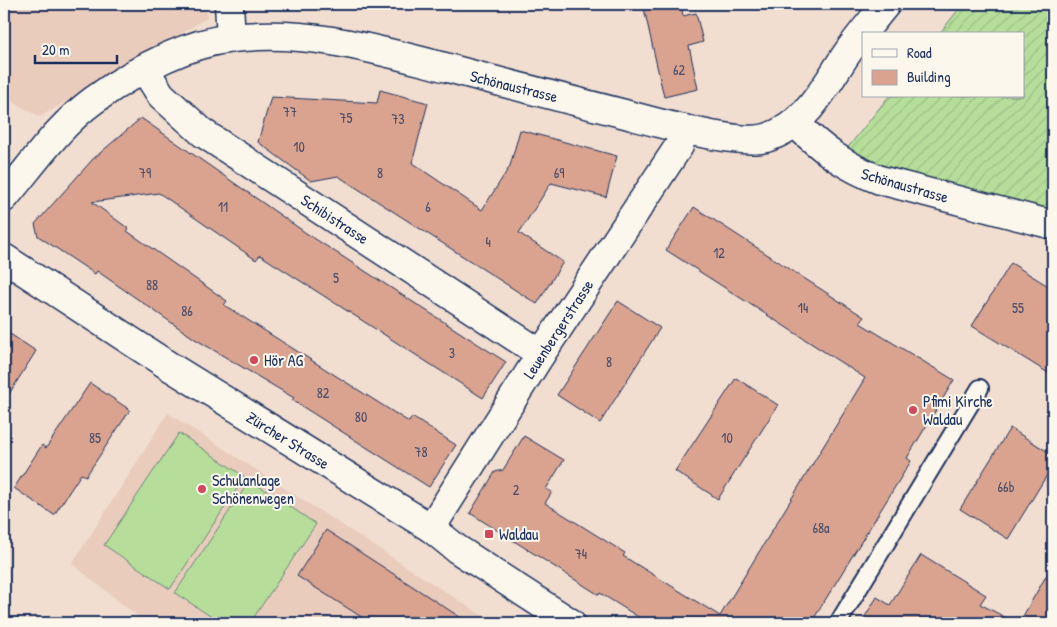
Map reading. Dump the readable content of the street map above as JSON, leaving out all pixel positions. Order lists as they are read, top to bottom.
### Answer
{
  "streets": {
    "street": [
      "Schönaustrasse",
      "Schibistrasse",
      "Leuenbergerstrasse",
      "Zürcher Strasse"
    ]
  },
  "crossings": [
    ["Schönaustrasse", "Schibistrasse"],
    ["Schönaustrasse", "Leuenbergerstrasse"],
    ["Schibistrasse", "Leuenbergerstrasse"],
    ["Leuenbergerstrasse", "Zürcher Strasse"]
  ],
  "places": {
    "other": ["Hör AG", "Pfimi Kirche Waldau", "Schulanlage Schönenwegen"],
    "transit": ["Waldau"]
  },
  "house_numbers": [
    "62",
    "77",
    "75",
    "73",
    "10",
    "79",
    "8",
    "69",
    "11",
    "6",
    "4",
    "12",
    "5",
    "88",
    "14",
    "55",
    "86",
    "3",
    "8",
    "82",
    "80",
    "85",
    "10",
    "78",
    "66b",
    "2",
    "68a",
    "74"
  ],
  "legend": ["Road", "Building"],
  "scale_bar": "20 m"
}
